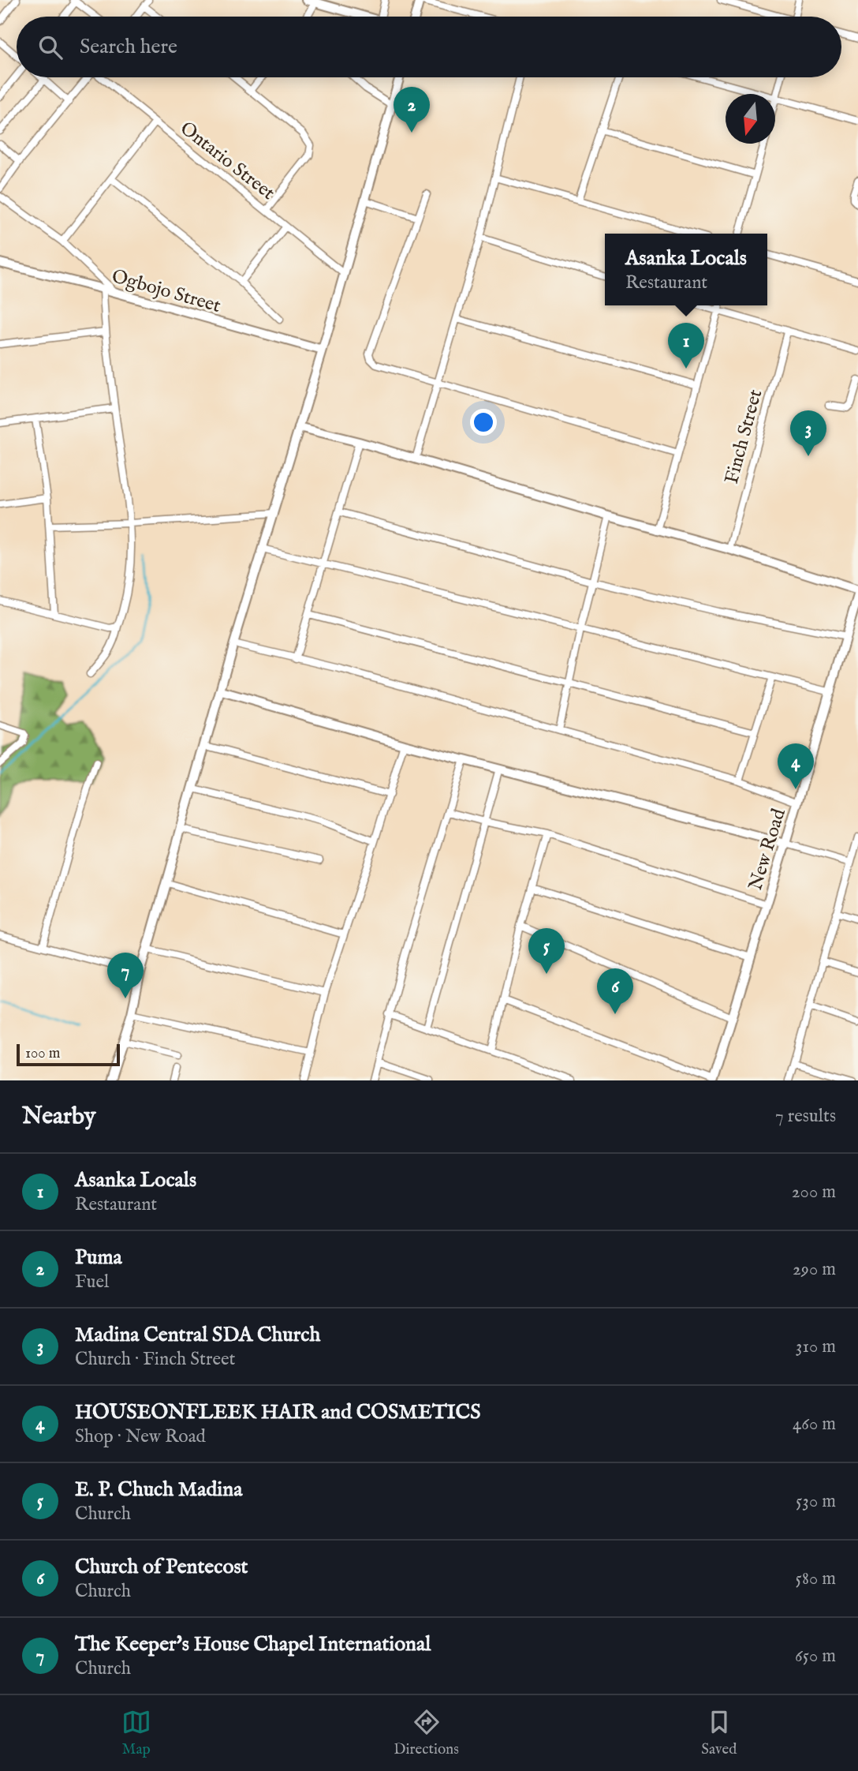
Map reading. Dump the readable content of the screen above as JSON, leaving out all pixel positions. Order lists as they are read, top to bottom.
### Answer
{
  "streets": {
    "street": [
      "Ontario Street",
      "Ogbojo Street",
      "Finch Street",
      "New Road"
    ]
  },
  "scale_bar": "100 m",
  "north": "bottom",
  "page": {
    "search": "Search here",
    "pins": [
      "2",
      "1",
      "3",
      "4",
      "5",
      "7",
      "6"
    ],
    "popup": ["Asanka Locals", "Restaurant"],
    "scale": "100 m",
    "heading": ["Nearby", "7 results"],
    "list": [
      {
        "mark": "1",
        "name": "Asanka Locals",
        "note": "Restaurant",
        "value": "200 m"
      },
      {
        "mark": "2",
        "name": "Puma",
        "note": "Fuel",
        "value": "290 m"
      },
      {
        "mark": "3",
        "name": "Madina Central SDA Church",
        "note": "Church · Finch Street",
        "value": "310 m"
      },
      {
        "mark": "4",
        "name": "HOUSEONFLEEK HAIR and COSMETICS",
        "note": "Shop · New Road",
        "value": "460 m"
      },
      {
        "mark": "5",
        "name": "E. P. Chuch Madina",
        "note": "Church",
        "value": "530 m"
      },
      {
        "mark": "6",
        "name": "Church of Pentecost",
        "note": "Church",
        "value": "580 m"
      },
      {
        "mark": "7",
        "name": "The Keeper's House Chapel International",
        "note": "Church",
        "value": "650 m"
      }
    ],
    "nav": ["Map", "Directions", "Saved"]
  }
}
